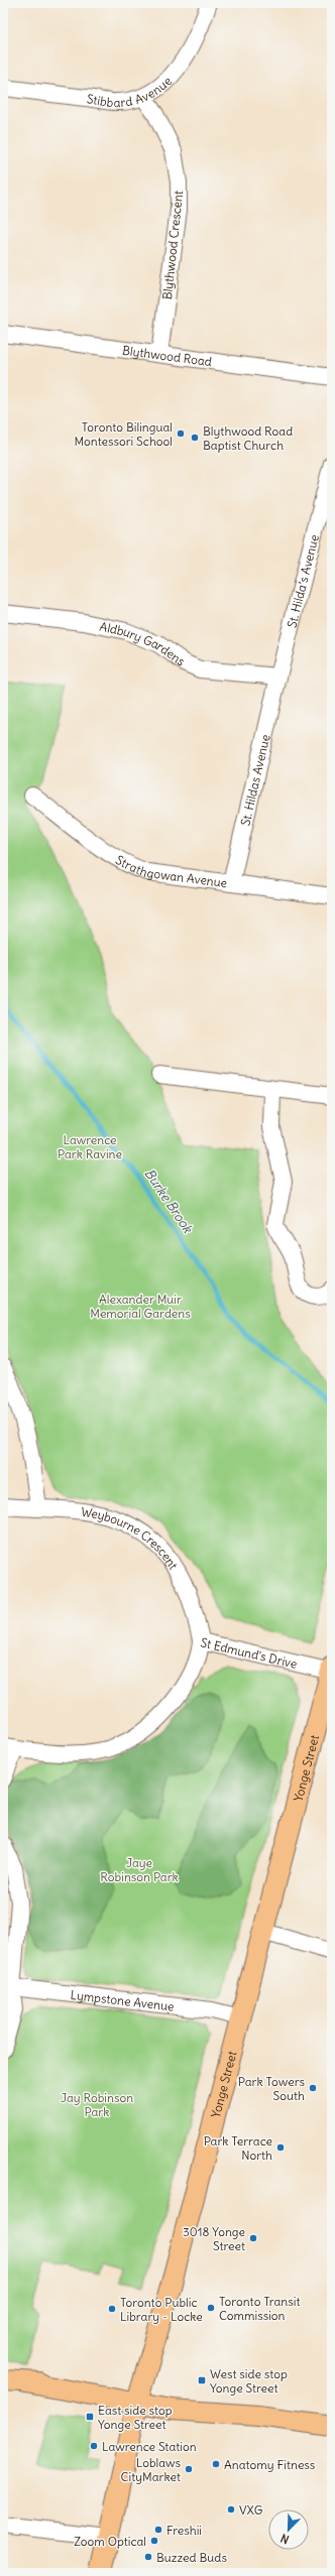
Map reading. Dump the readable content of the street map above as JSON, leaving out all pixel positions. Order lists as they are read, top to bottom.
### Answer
{
  "streets": {
    "main road": ["Yonge Street"],
    "street": [
      "Stibbard Avenue",
      "Blythwood Crescent",
      "Blythwood Road",
      "St. Hilda’s Avenue",
      "Aldbury Gardens",
      "St. Hildas Avenue",
      "Strathgowan Avenue",
      "Weybourne Crescent",
      "St Edmund's Drive",
      "Lympstone Avenue"
    ]
  },
  "crossings": [
    ["Stibbard Avenue", "Blythwood Crescent"],
    ["Blythwood Crescent", "Blythwood Road"],
    ["St. Hilda’s Avenue", "Aldbury Gardens"],
    ["St. Hilda’s Avenue", "St. Hildas Avenue"],
    ["Aldbury Gardens", "St. Hildas Avenue"],
    ["St. Hildas Avenue", "Strathgowan Avenue"],
    ["Weybourne Crescent", "St Edmund's Drive"],
    ["St Edmund's Drive", "Yonge Street"],
    ["Yonge Street", "Lympstone Avenue"]
  ],
  "water": ["Burke Brook"],
  "parks": [
    "Lawrence Park Ravine",
    "Alexander Muir Memorial Gardens",
    "Jaye Robinson Park",
    "Jay Robinson Park"
  ],
  "places": {
    "other": [
      "Toronto Bilingual Montessori School",
      "Blythwood Road Baptist Church",
      "Park Towers South",
      "Park Terrace North",
      "3018 Yonge Street",
      "Toronto Transit Commission",
      "Toronto Public Library - Locke",
      "Lawrence Station",
      "Anatomy Fitness",
      "Loblaws CityMarket",
      "VXG",
      "Freshii",
      "Zoom Optical",
      "Buzzed Buds"
    ],
    "transit": ["West side stop Yonge Street", "East side stop Yonge Street"]
  },
  "north": "bottom left"
}
